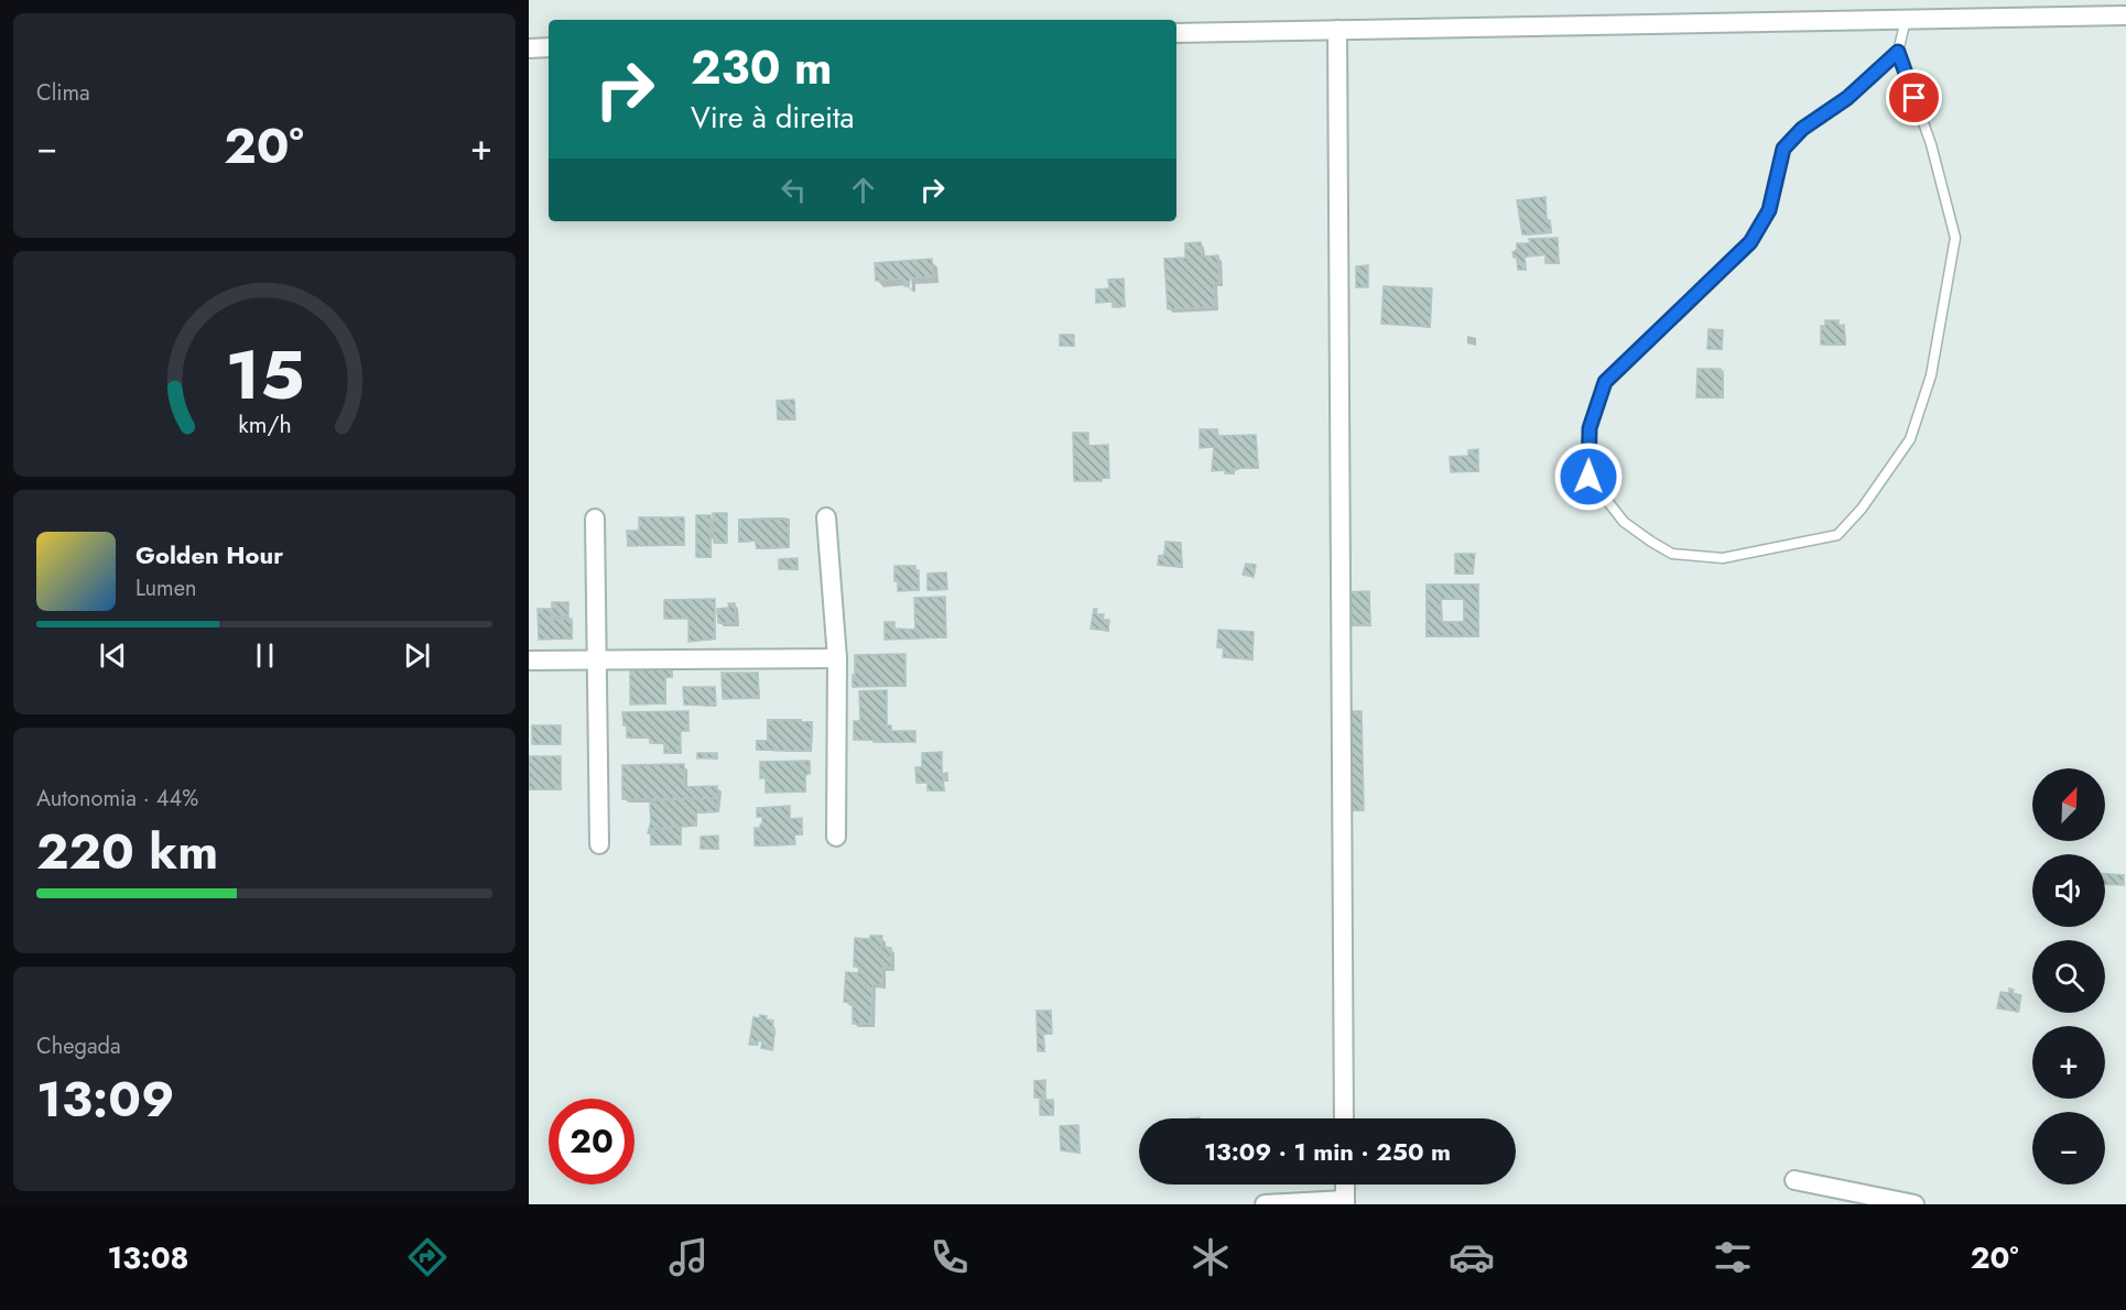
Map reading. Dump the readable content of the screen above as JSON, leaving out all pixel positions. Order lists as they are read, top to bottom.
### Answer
{
  "north": "top right",
  "page": {
    "tile": [
      "Clima",
      ["Autonomia · 44%", "220 km"],
      ["Chegada", "13:09"]
    ],
    "turn": ["230 m", "Vire à direita"],
    "heat": ["−", "20°", "+"],
    "song": ["Golden Hour", "Lumen"],
    "map_buttons": ["+", "−"],
    "limit": "20",
    "trip": "13:09 · 1 min · 250 m",
    "tabs": ["13:08", "20°"],
    "gauge": ["15", "km/h"]
  }
}
